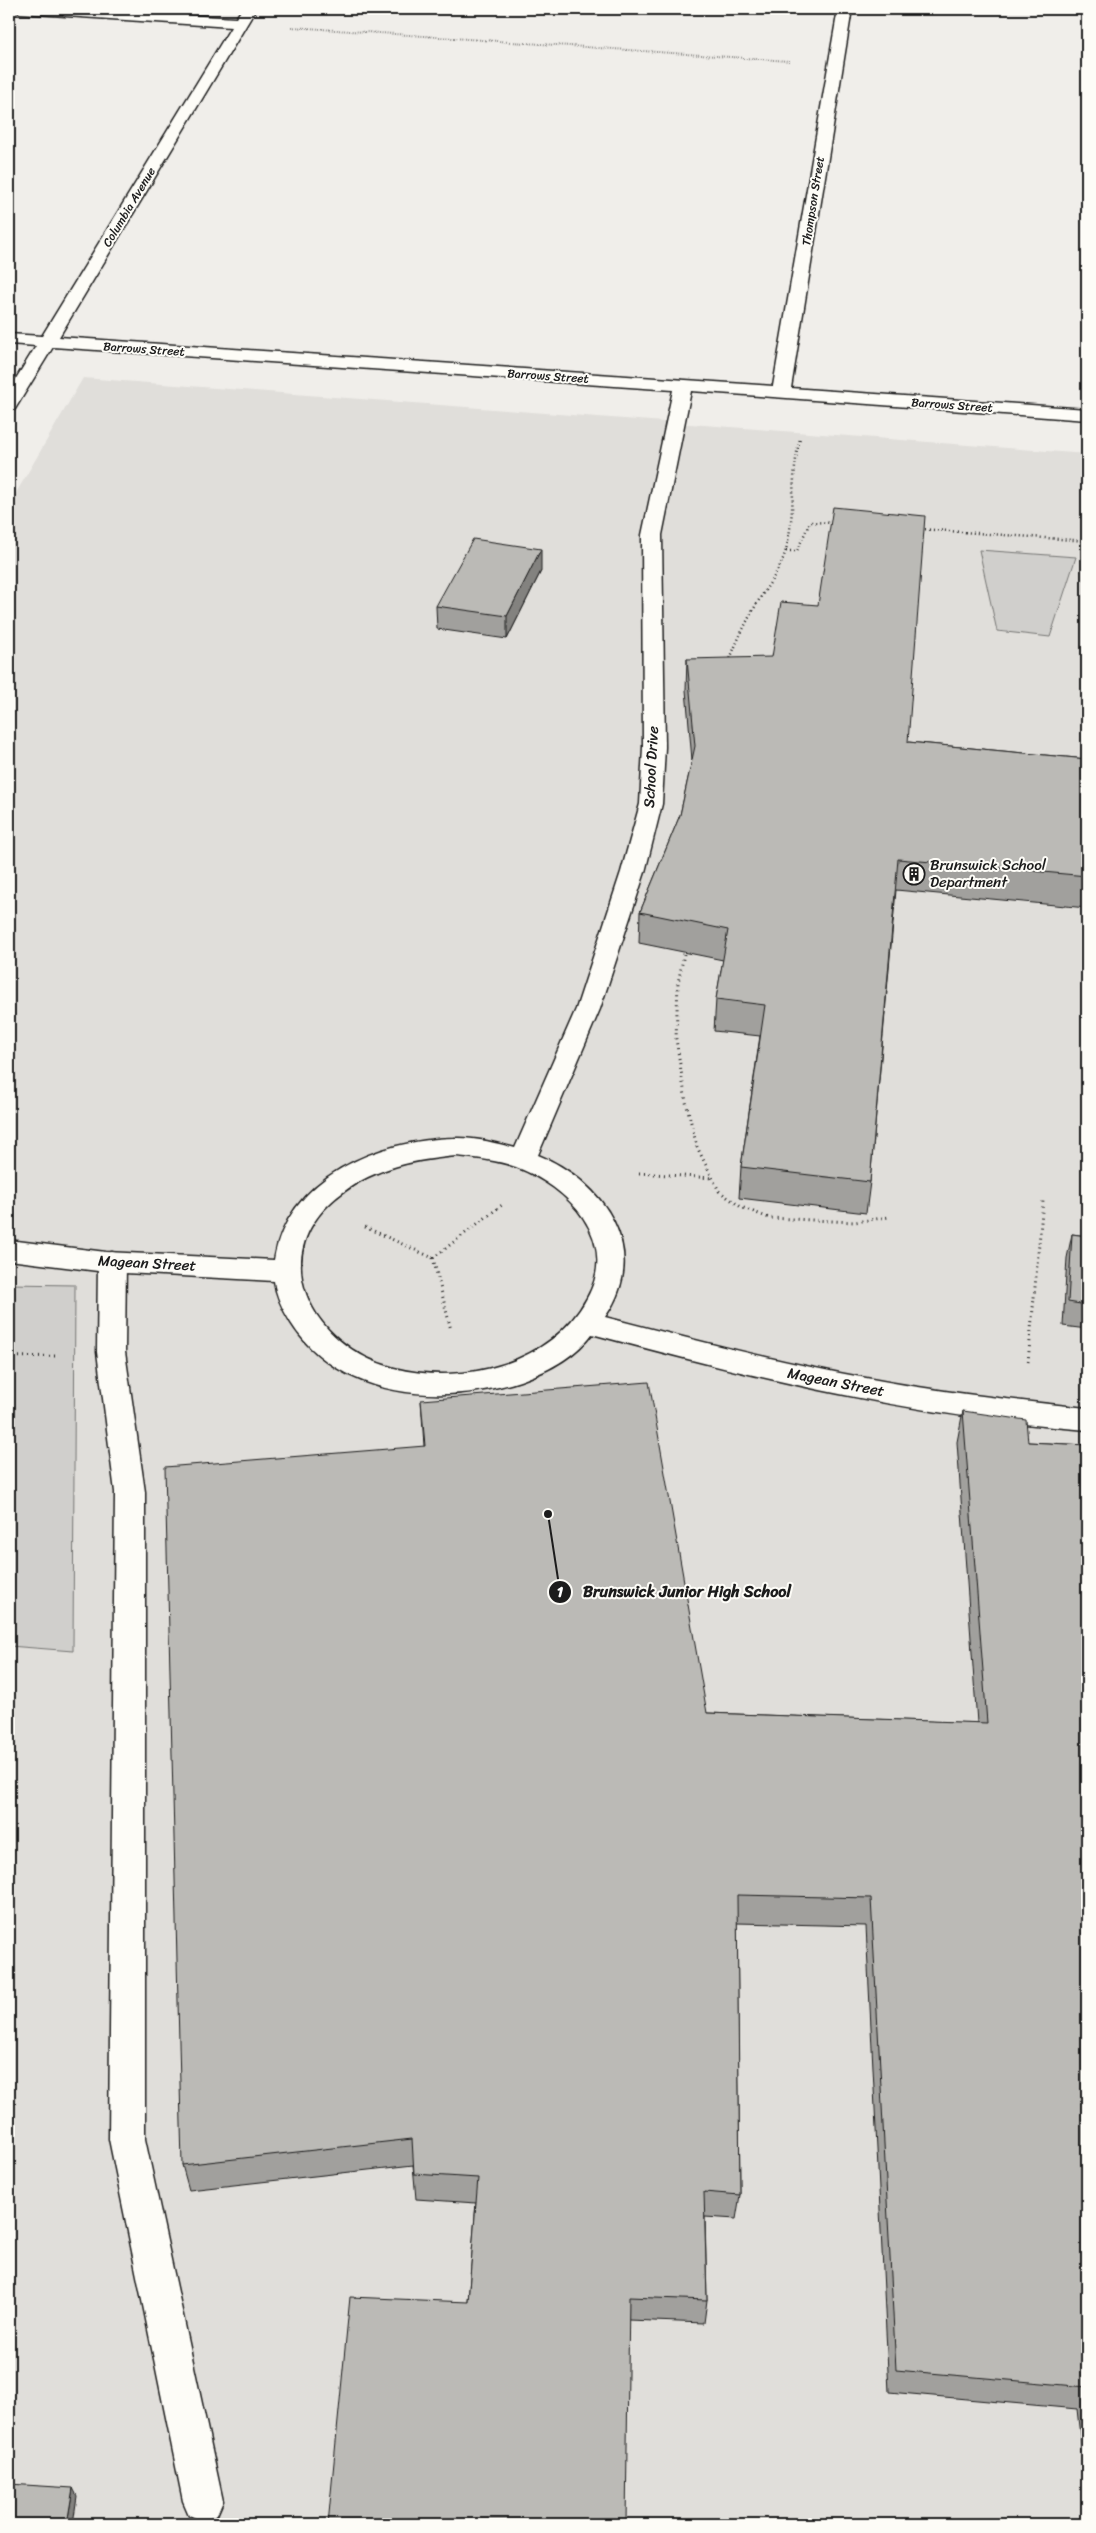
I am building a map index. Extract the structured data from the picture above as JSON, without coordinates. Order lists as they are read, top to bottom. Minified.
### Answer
{"streets":{"street":["Thompson Street","Columbia Avenue","Barrows Street","School Drive","Magean Street"]},"crossings":[["Thompson Street","Barrows Street"],["Columbia Avenue","Barrows Street"],["Barrows Street","School Drive"]],"places":{"building":["Brunswick School Department"],"other":["Brunswick Junior High School"]}}
